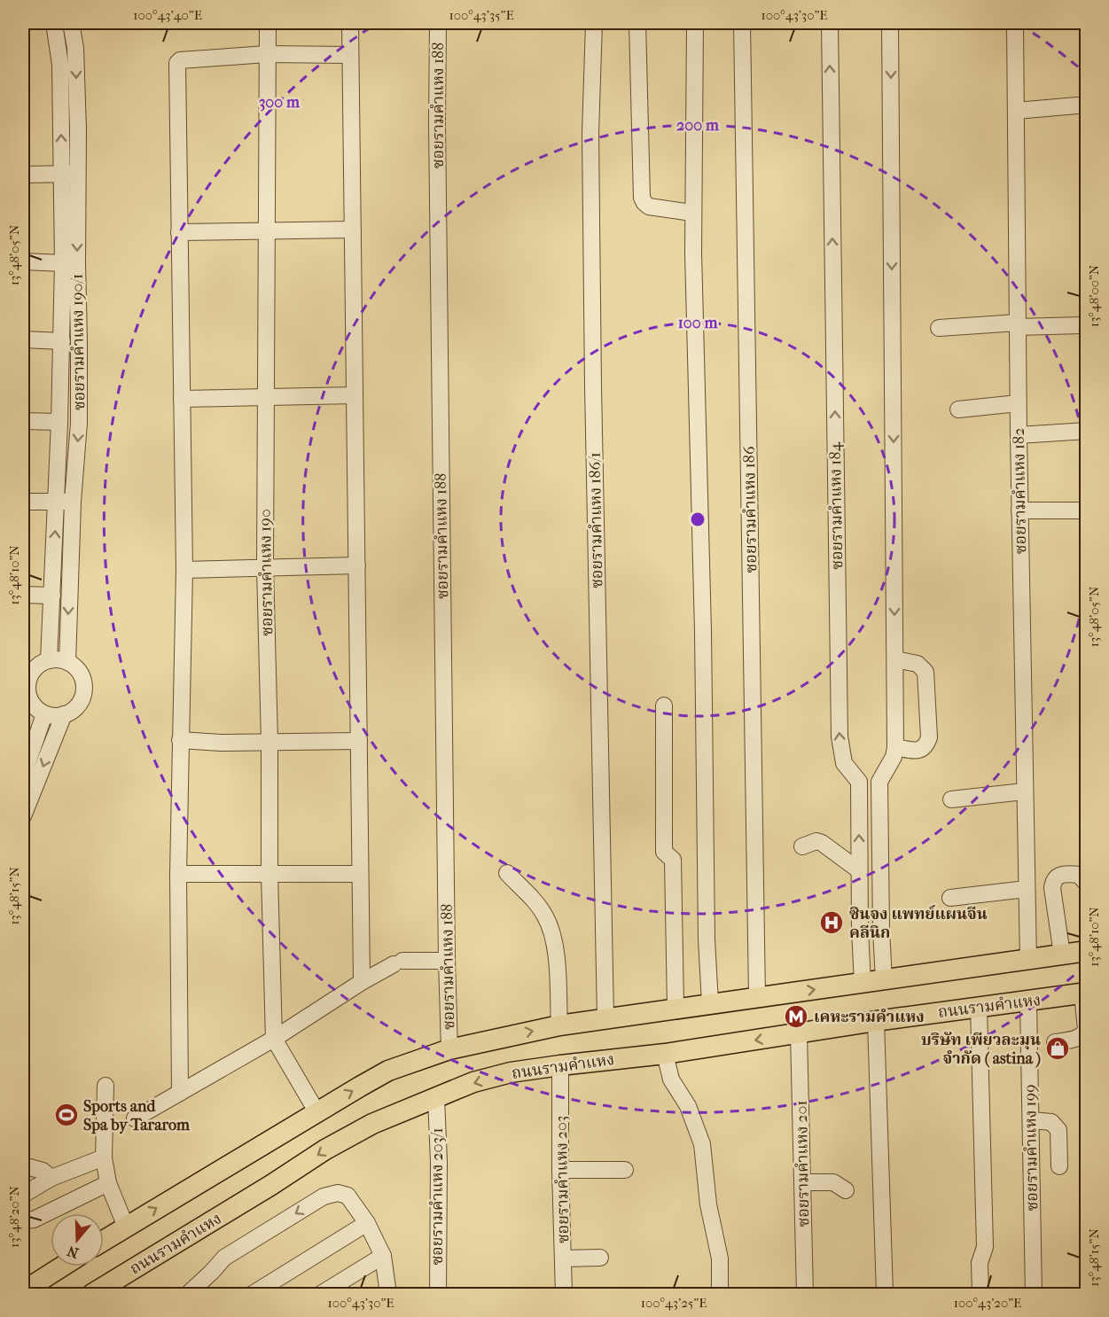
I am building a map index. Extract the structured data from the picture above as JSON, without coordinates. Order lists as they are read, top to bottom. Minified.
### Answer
{"streets":{"main road":["ถนนรามคำแหง"],"street":["ซอยรามคำแหง 188","ซอยรามคำแหง 190/1","ซอยรามคำแหง 182","ซอยรามคำแหง 184","ซอยรามคำแหง 186","ซอยรามคำแหง 186/1","ซอยรามคำแหง 190","ซอยรามคำแหง 199","ซอยรามคำแหง 201","ซอยรามคำแหง 203","ซอยรามคำแหง 203/1"]},"crossings":[["ถนนรามคำแหง","ซอยรามคำแหง 199"],["ถนนรามคำแหง","ซอยรามคำแหง 201"],["ถนนรามคำแหง","ซอยรามคำแหง 203"],["ถนนรามคำแหง","ซอยรามคำแหง 203/1"]],"places":{"hospital":["ซินจง แพทย์แผนจีน คลีนิก"],"metro station":["เคหะรามคำแหง"],"shop":["บริษัท เพียวละมุน จำกัด ( astina )"],"sports":["Sports and Spa by Tararom"]},"north":"bottom","coordinates":["100°43'40\"E","100°43'35\"E","100°43'30\"E","13°48'05\"N","13°48'00\"N","13°48'10\"N","13°48'15\"N","13°48'20\"N","100°43'25\"E","100°43'20\"E"],"rings":["300 m","200 m","100 m"]}
